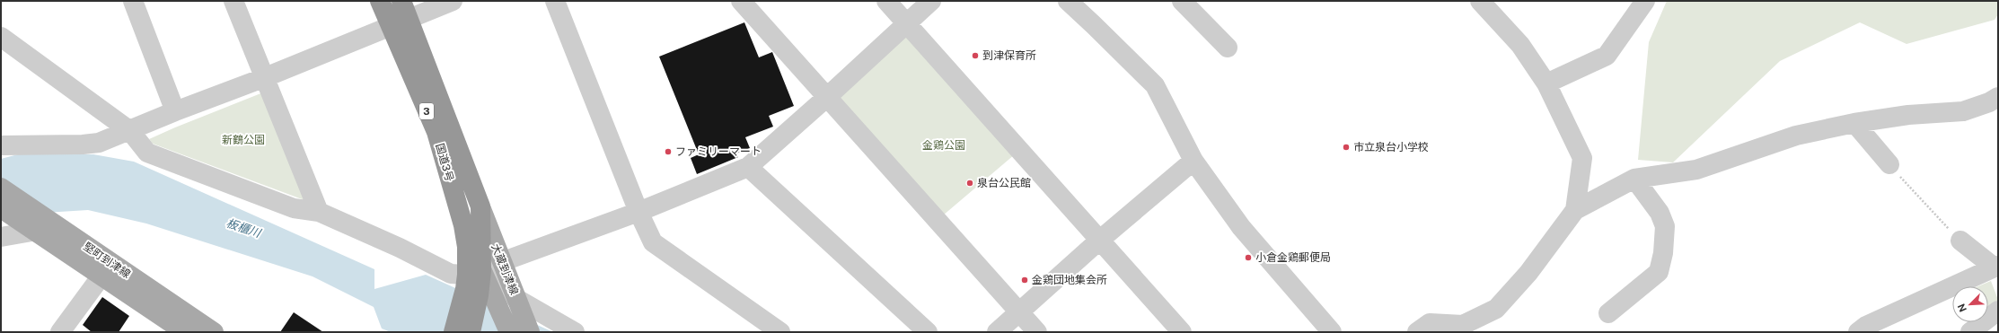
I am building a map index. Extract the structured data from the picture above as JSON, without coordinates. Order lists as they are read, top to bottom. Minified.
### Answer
{"streets":{"highway":["3","国道3号"],"main road":["堅町到津線","大蔵到津線"]},"crossings":[["国道3号","大蔵到津線"]],"water":["板櫃川"],"parks":["新鶴公園","金鶏公園"],"places":["到津保育所","市立泉台小学校","ファミリーマート","泉台公民館","小倉金鶏郵便局","金鶏団地集会所"],"north":"bottom left"}
